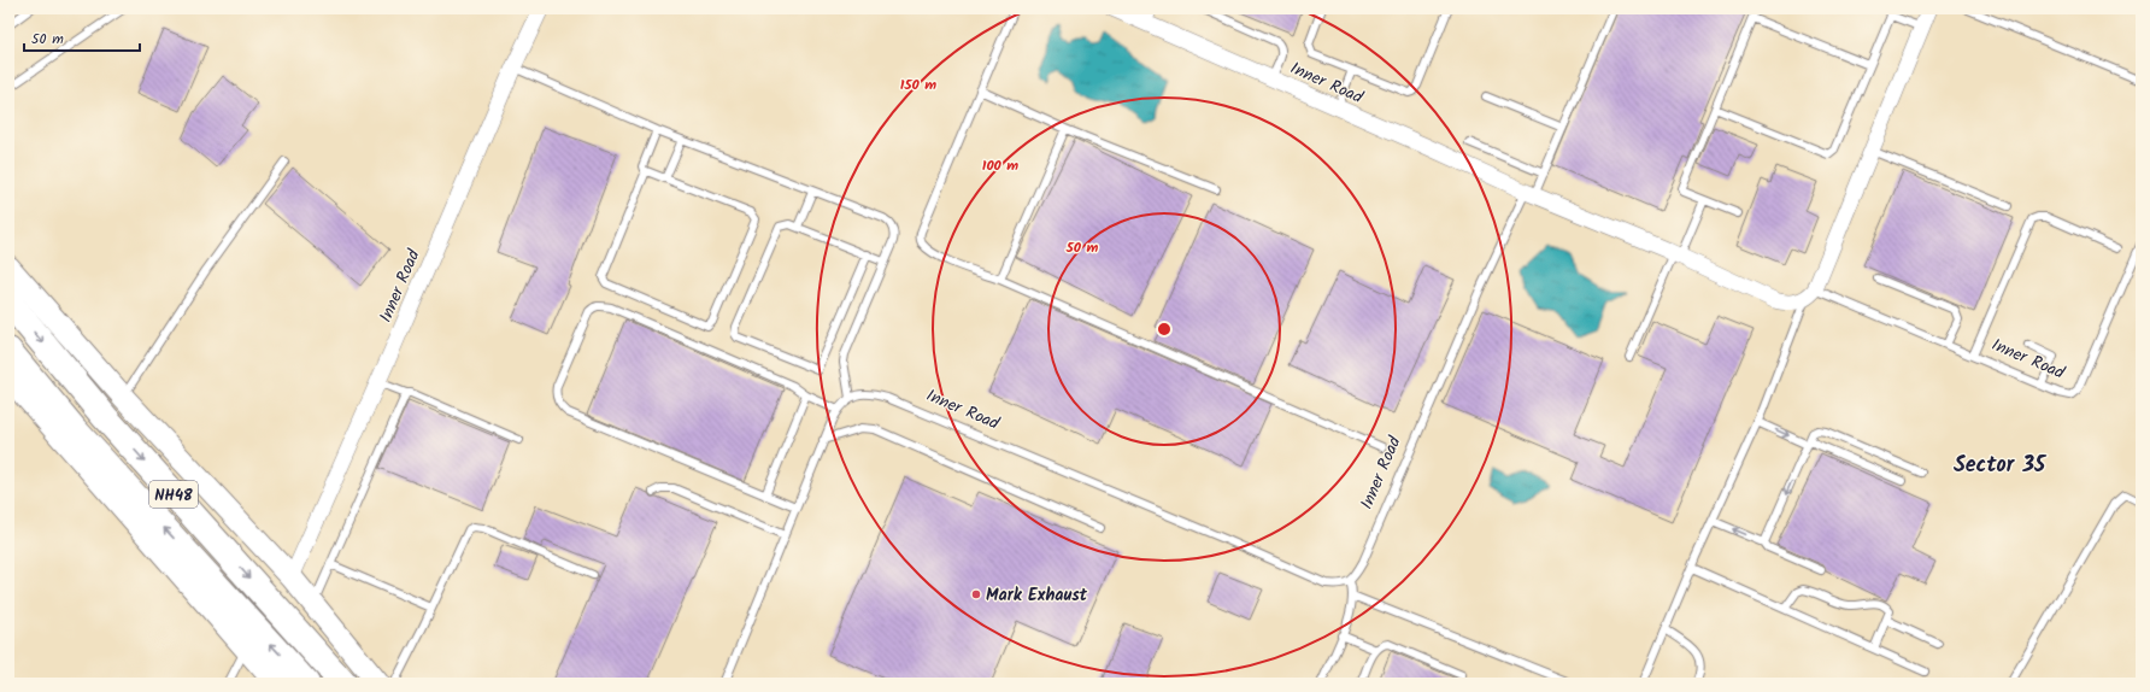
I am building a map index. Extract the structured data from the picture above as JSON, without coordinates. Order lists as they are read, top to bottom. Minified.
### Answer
{"streets":{"highway":["NH48"],"street":["Inner Road"]},"districts":["Sector 35"],"places":["Mark Exhaust"],"scale_bar":"50 m","rings":["150 m","100 m","50 m"]}
